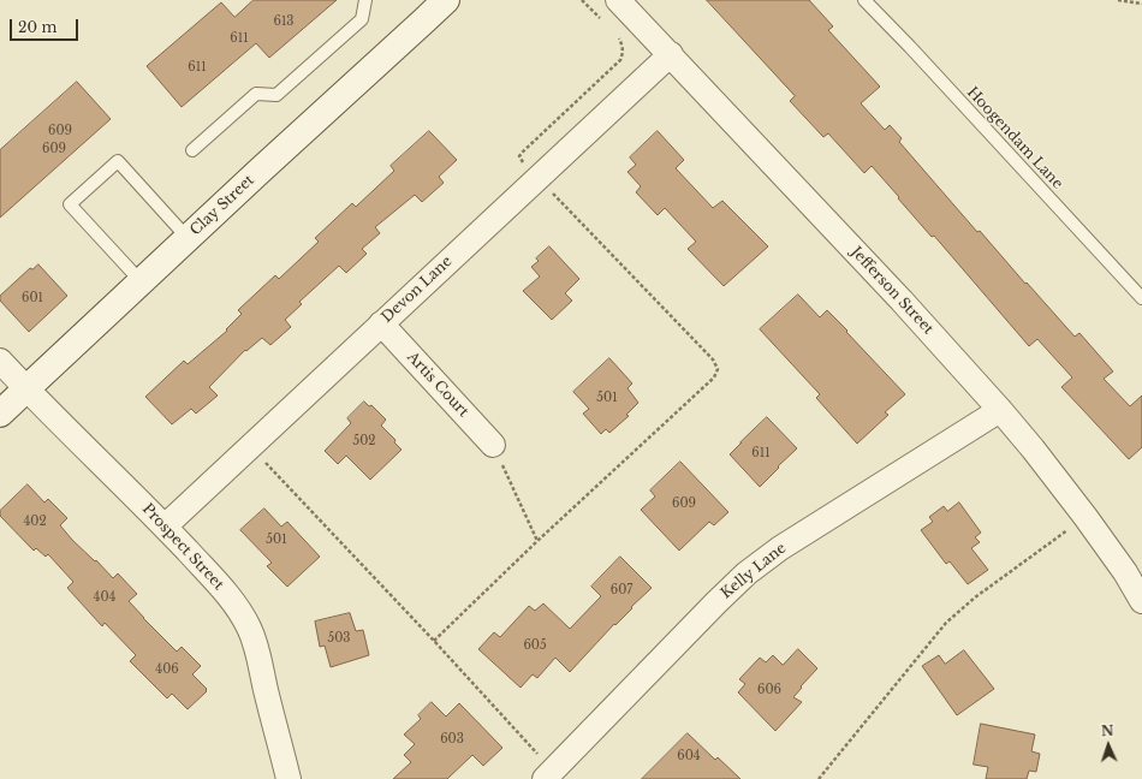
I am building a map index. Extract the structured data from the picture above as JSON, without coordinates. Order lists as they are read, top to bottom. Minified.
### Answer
{"streets":{"street":["Clay Street","Devon Lane","Jefferson Street","Artis Court","Prospect Street","Kelly Lane"],"lane":["Hoogendam Lane"]},"crossings":[["Clay Street","Prospect Street"],["Devon Lane","Jefferson Street"],["Devon Lane","Artis Court"],["Devon Lane","Prospect Street"],["Jefferson Street","Kelly Lane"]],"house_numbers":["613","611","611","609","609","601","501","502","611","609","402","501","607","404","503","605","406","606","603","604"],"scale_bar":"20 m","north":"top"}
